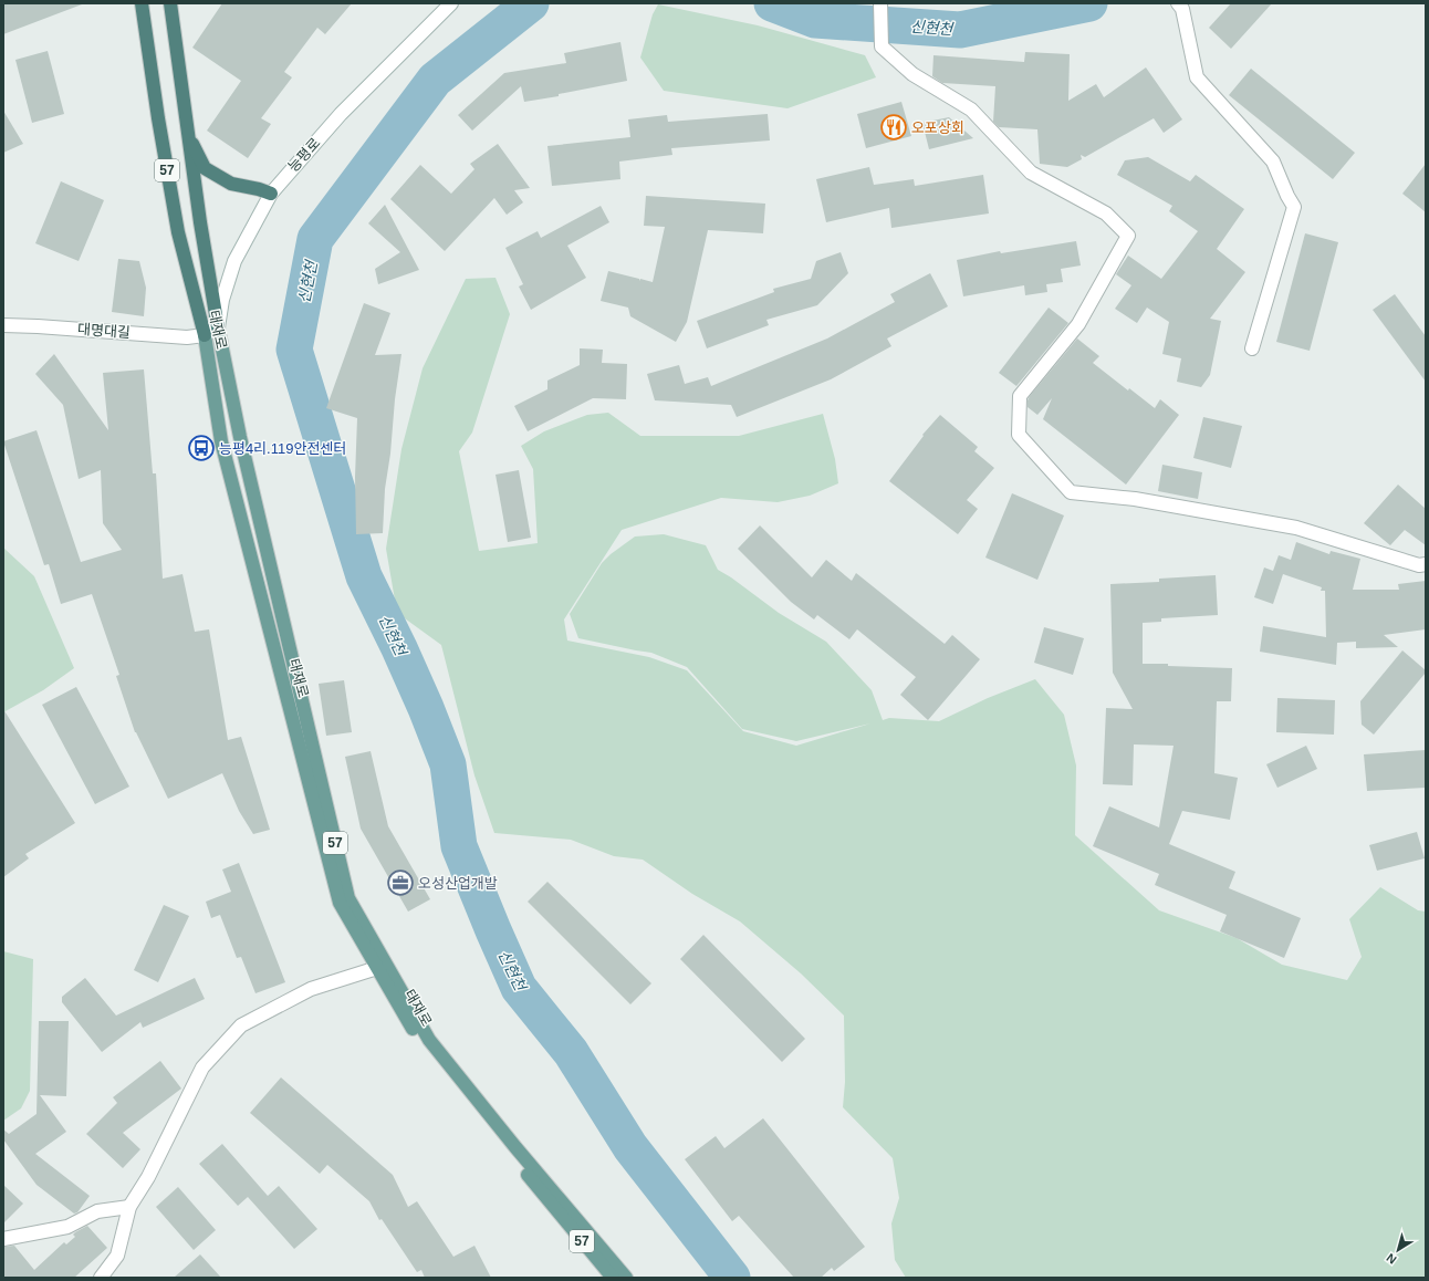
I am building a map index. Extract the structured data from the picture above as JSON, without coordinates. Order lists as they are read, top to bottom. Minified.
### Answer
{"streets":{"highway":["57","태재로"],"street":["능평로","대명대길"]},"crossings":[["능평로","태재로"],["태재로","대명대길"]],"water":["신현천"],"places":{"restaurant":["오포상회"],"bus stop":["능평4리.119안전센터"],"office":["오성산업개발"]},"north":"bottom left"}
